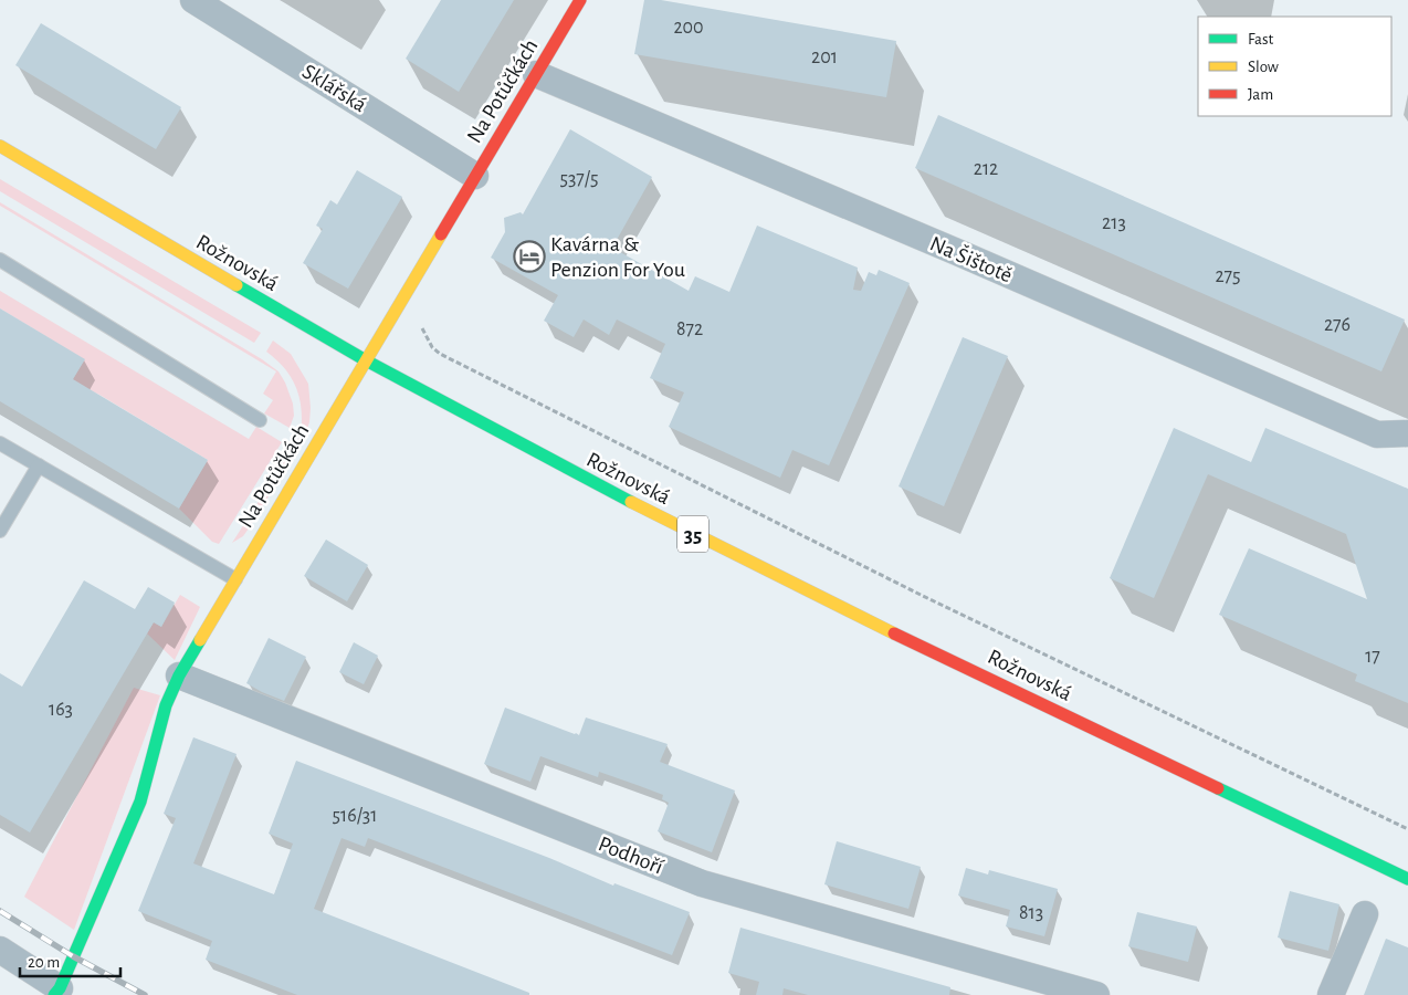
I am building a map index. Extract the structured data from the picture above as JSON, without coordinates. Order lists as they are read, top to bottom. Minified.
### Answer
{"streets":{"main road":["Na Potůčkách","Rožnovská","35"],"street":["Sklářská","Na Šištotě","Podhoří"]},"crossings":[["Sklářská","Na Potůčkách"],["Na Potůčkách","Na Šištotě"],["Na Potůčkách","Rožnovská"],["Na Potůčkách","Podhoří"]],"places":{"hotel":["Kavárna & Penzion For You"]},"house_numbers":["200","201","212","537/5","213","275","276","872","17","163","516/31","813"],"legend":["Fast","Slow","Jam"],"scale_bar":"20 m"}
